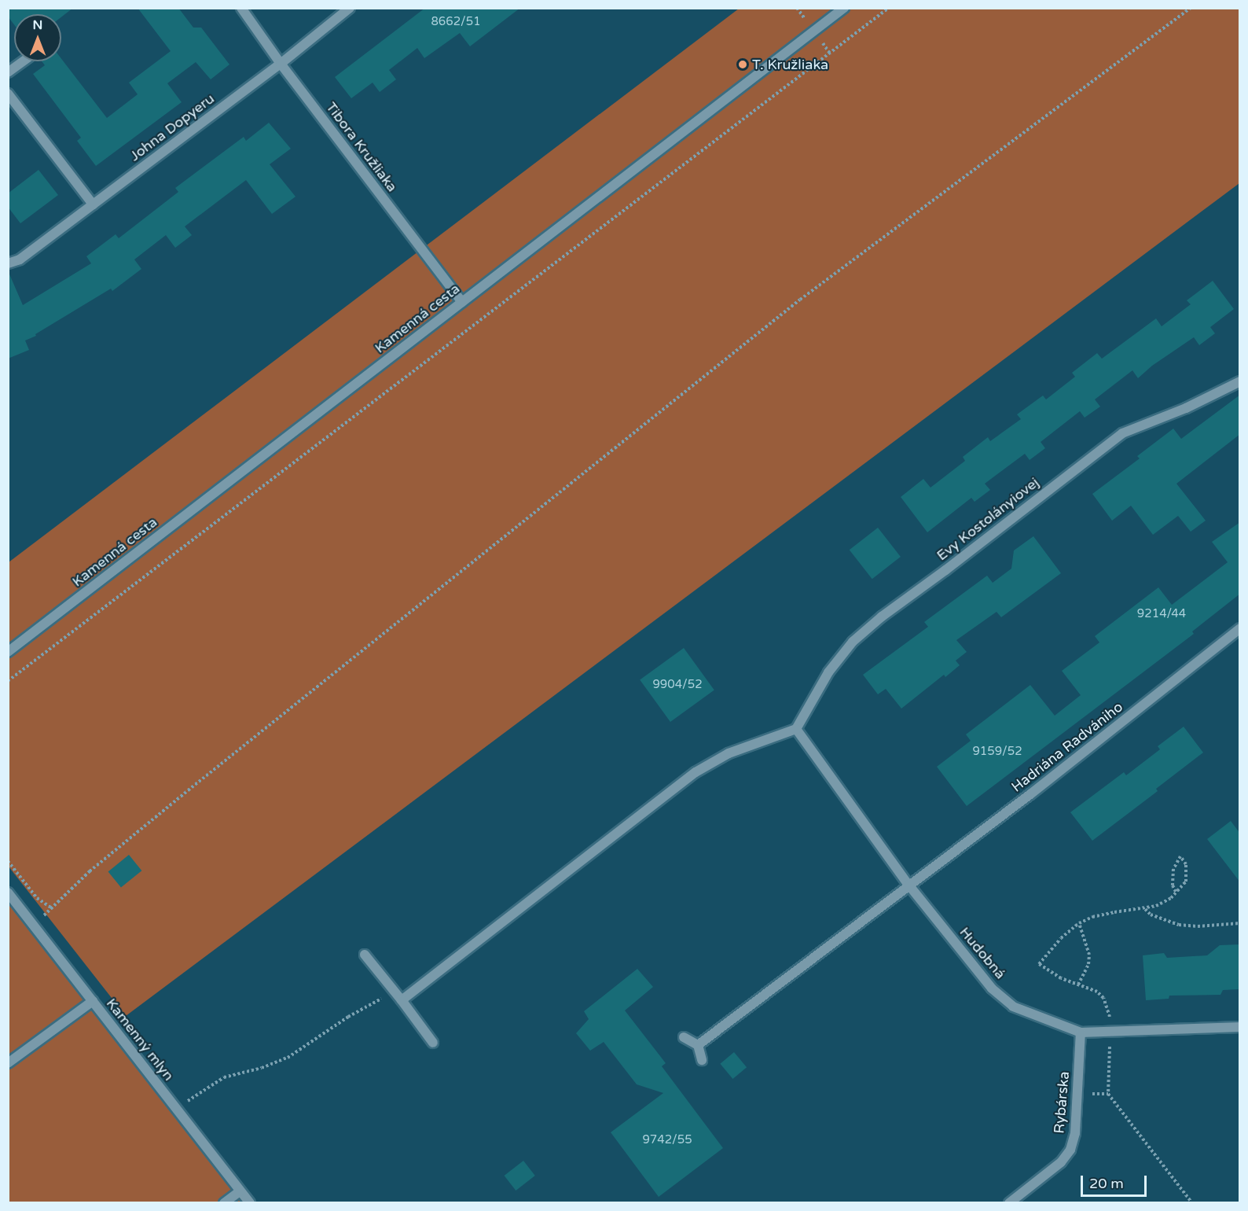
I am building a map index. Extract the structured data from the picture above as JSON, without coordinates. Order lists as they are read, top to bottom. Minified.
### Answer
{"streets":{"street":["Johna Dopyeru","Tibora Kružliaka","Kamenná cesta","Evy Kostolányiovej","Hadriána Radvániho","Hudobná","Kamenný mlyn","Rybárska"]},"crossings":[["Johna Dopyeru","Tibora Kružliaka"],["Tibora Kružliaka","Kamenná cesta"],["Evy Kostolányiovej","Hudobná"],["Hadriána Radvániho","Hudobná"],["Hudobná","Rybárska"]],"places":["T. Kružliaka"],"house_numbers":["8662/51","9214/44","9904/52","9159/52","9742/55"],"scale_bar":"20 m","north":"top"}
